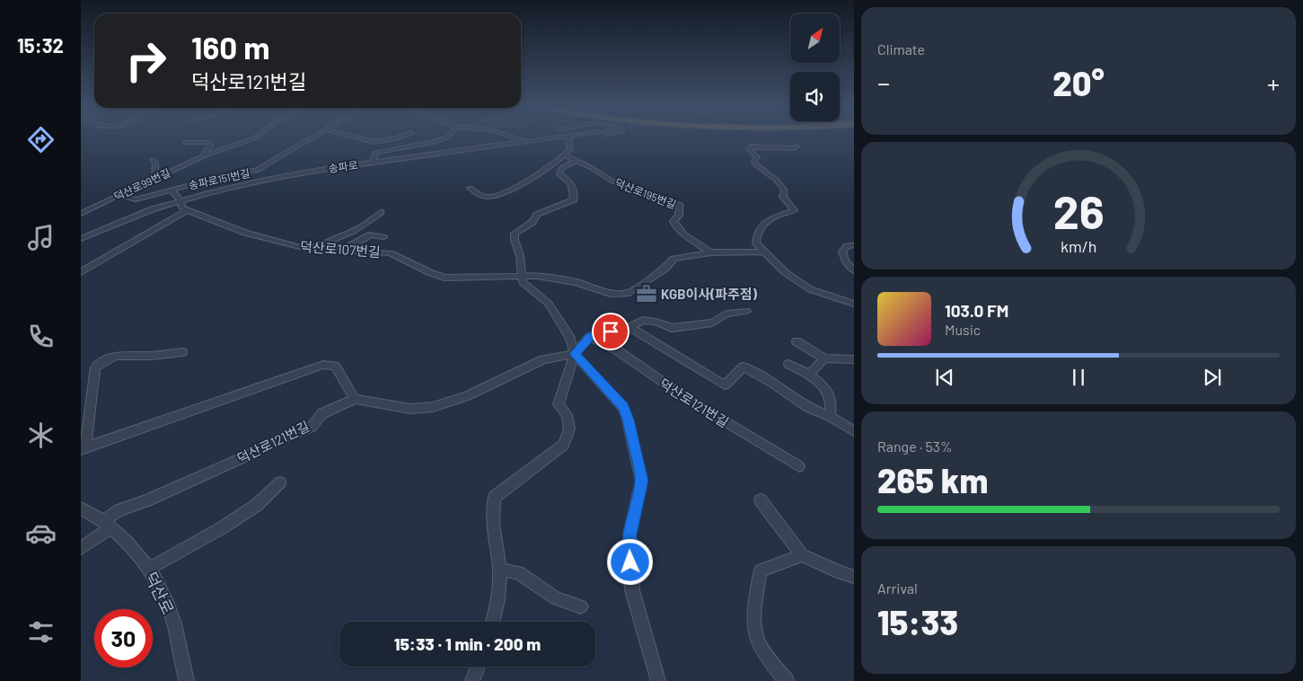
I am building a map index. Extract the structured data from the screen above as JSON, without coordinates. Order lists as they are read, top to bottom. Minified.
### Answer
{"streets":{"street":["송파로","송파로151번길","덕산로99번길","덕산로195번길","덕산로107번길","덕산로121번길","덕산로"]},"crossings":[["송파로","송파로151번길"],["덕산로195번길","덕산로107번길"],["덕산로121번길","덕산로"]],"places":{"office":["KGB이사(파주점)"]},"north":"top right","page":{"tabs":"15:32","tile":["Climate",["Range · 53%","265 km"],["Arrival","15:33"]],"turn":["160 m","덕산로121번길"],"heat":["−","20°","+"],"song":["103.0 FM","Music"],"limit":"30","trip":"15:33 · 1 min · 200 m","gauge":["26","km/h"]}}
